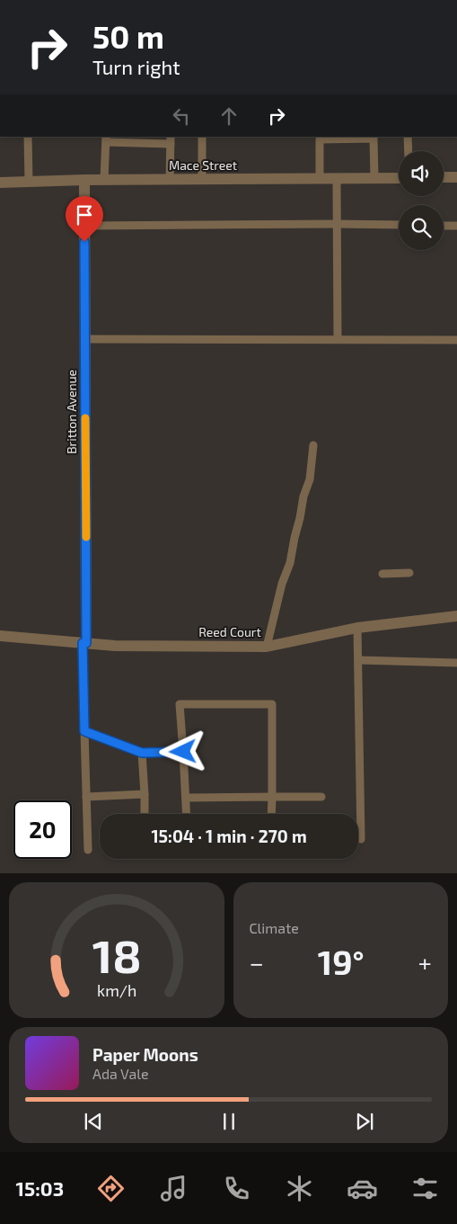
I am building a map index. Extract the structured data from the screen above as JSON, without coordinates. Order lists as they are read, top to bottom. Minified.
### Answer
{"streets":{"street":["Mace Street","Britton Avenue","Reed Court"]},"crossings":[["Mace Street","Britton Avenue"],["Britton Avenue","Reed Court"]],"page":{"turn":["50 m","Turn right"],"limit":"20","trip":"15:04 · 1 min · 270 m","tile":"Climate","heat":["−","19°","+"],"song":["Paper Moons","Ada Vale"],"tabs":"15:03","gauge":["18","km/h"]}}
